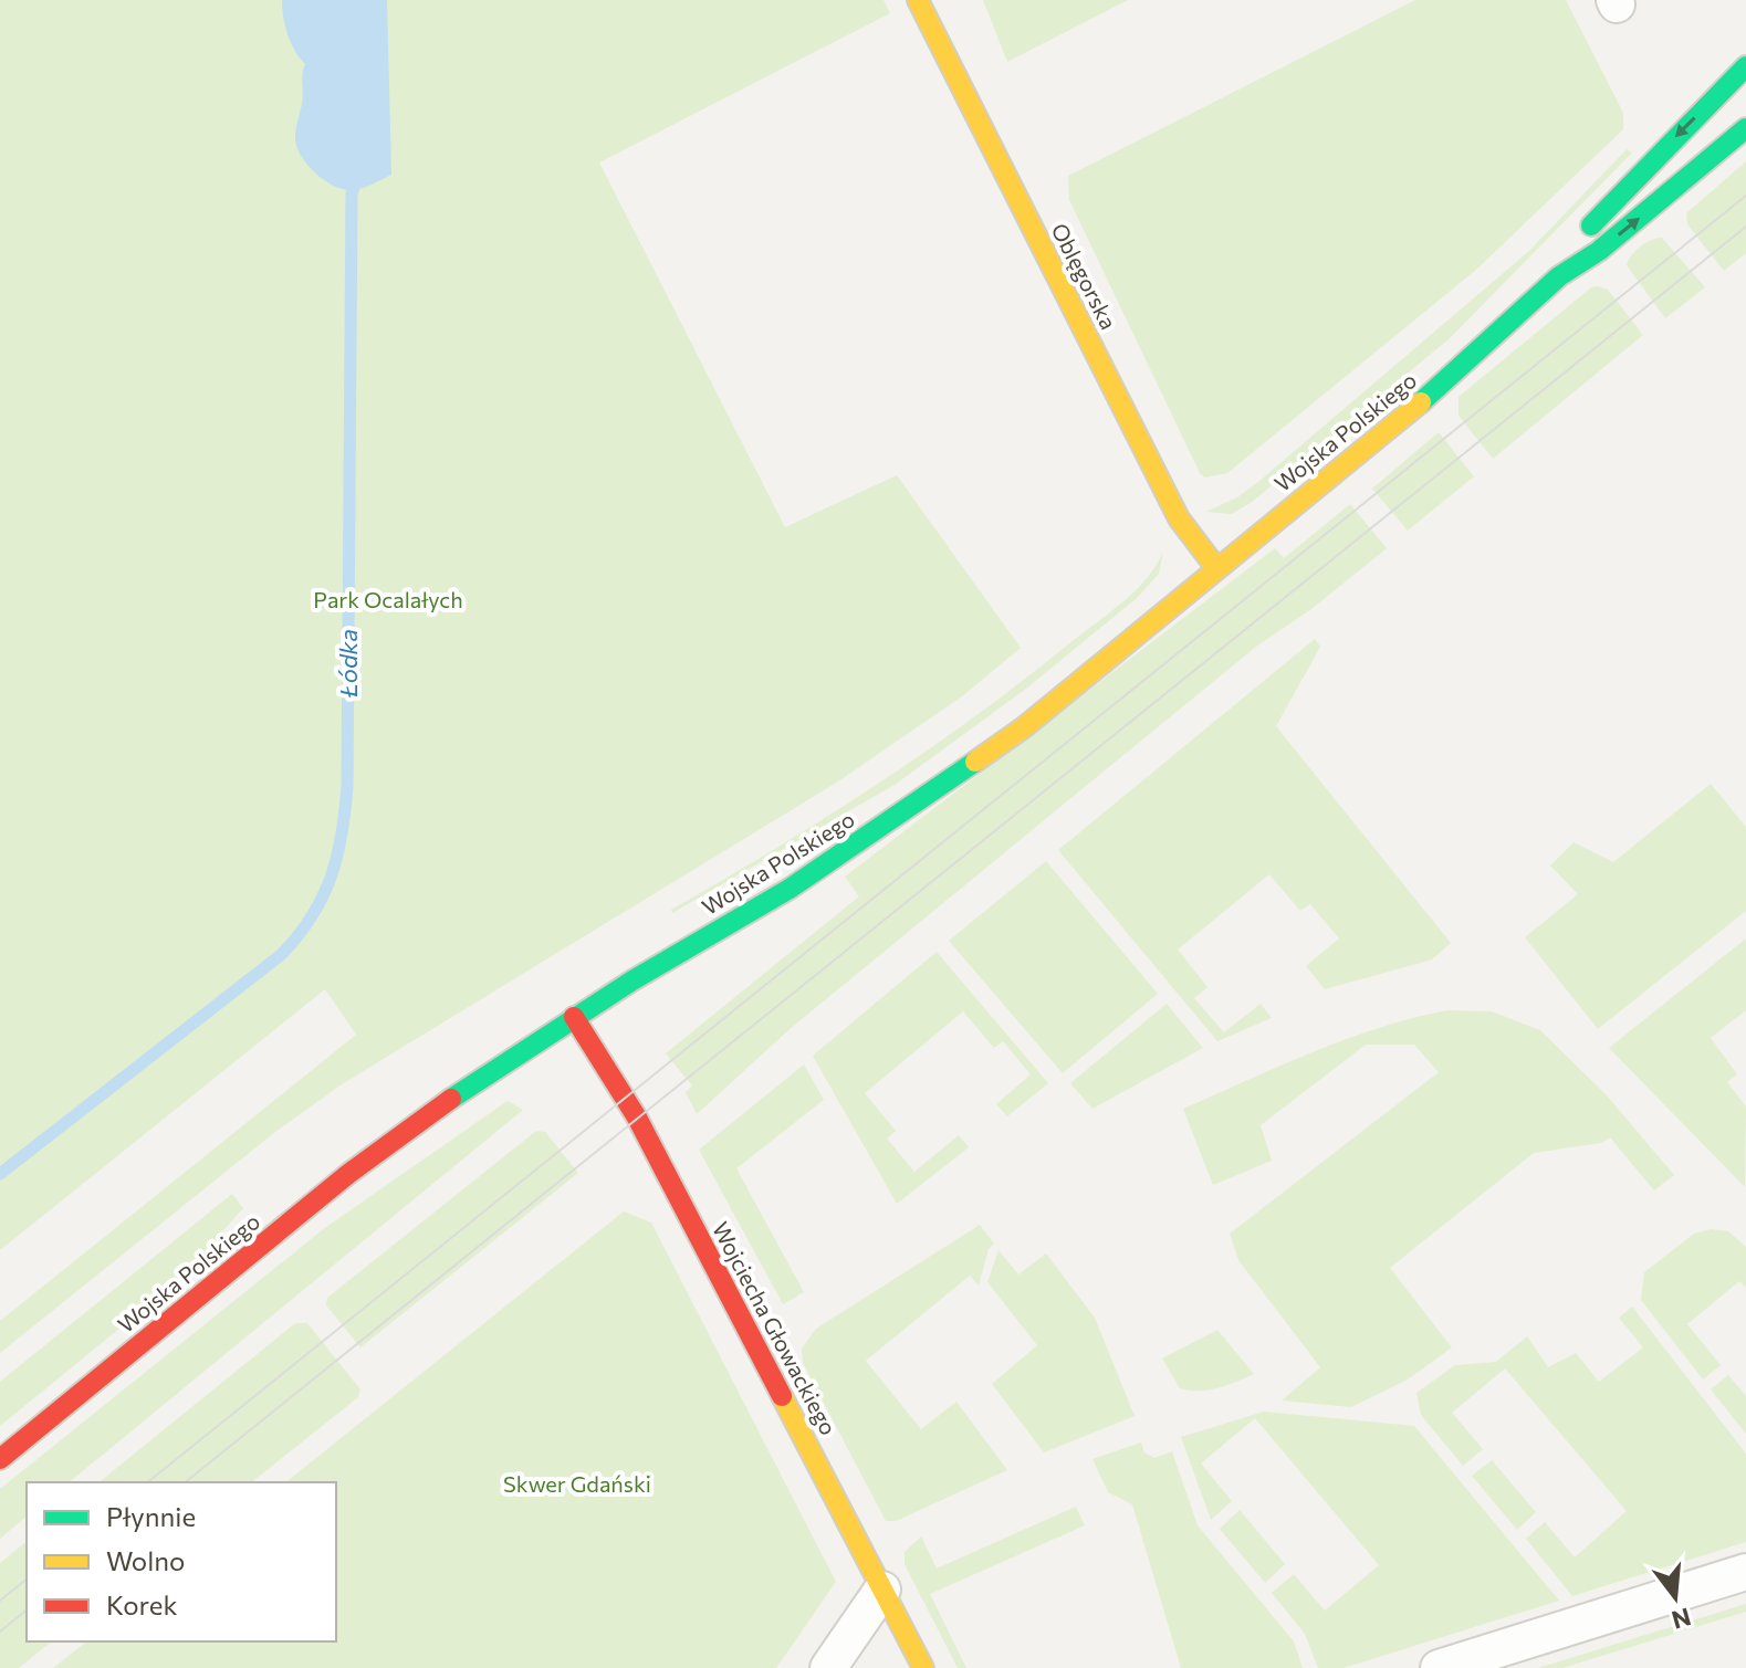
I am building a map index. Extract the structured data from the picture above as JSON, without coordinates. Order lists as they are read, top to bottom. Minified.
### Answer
{"streets":{"main road":["Oblęgorska","Wojska Polskiego","Wojciecha Głowackiego"]},"crossings":[["Oblęgorska","Wojska Polskiego"],["Wojska Polskiego","Wojciecha Głowackiego"]],"water":["Łódka"],"parks":["Park Ocalałych","Skwer Gdański"],"legend":["Płynnie","Wolno","Korek"],"north":"bottom"}
